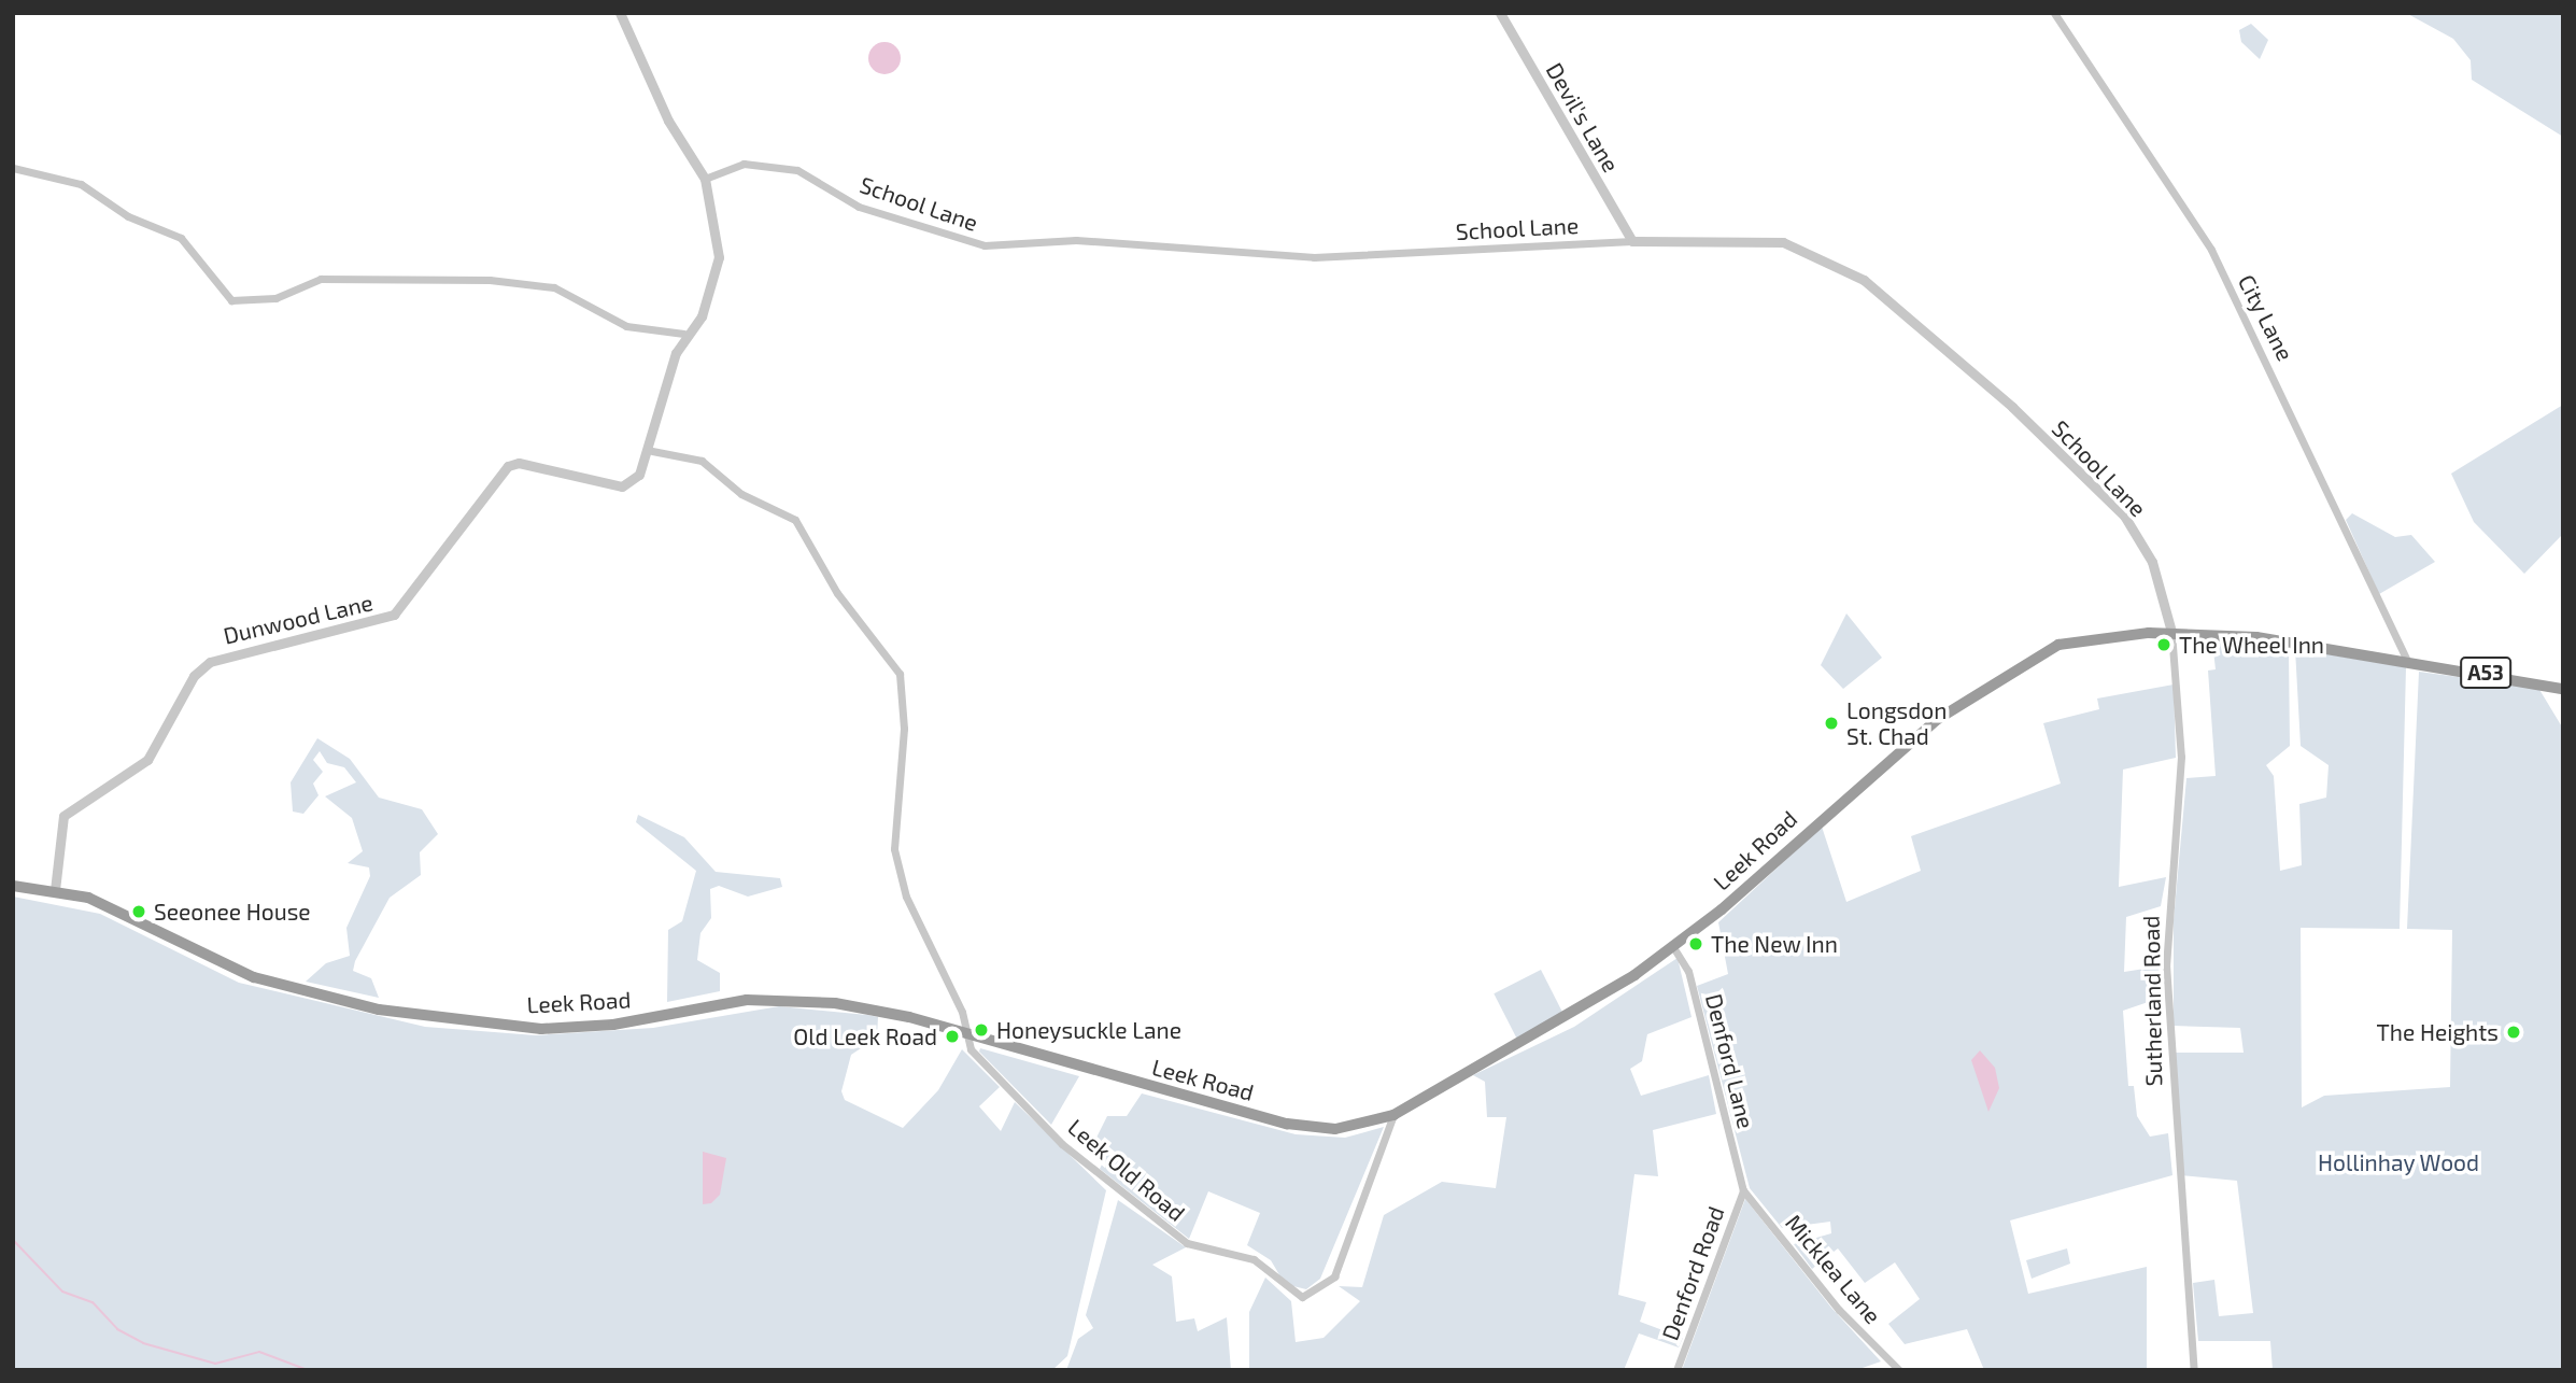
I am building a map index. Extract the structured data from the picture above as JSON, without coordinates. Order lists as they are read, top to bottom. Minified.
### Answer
{"streets":{"highway":["A53","Leek Road"],"street":["Devil's Lane","School Lane","City Lane","Dunwood Lane","Sutherland Road","Denford Lane","Leek Old Road","Micklea Lane","Denford Road"]},"crossings":[["Devil's Lane","School Lane"],["School Lane","Dunwood Lane"],["School Lane","A53"],["School Lane","Leek Road"],["School Lane","Sutherland Road"],["City Lane","A53"],["Dunwood Lane","Leek Road"],["A53","Leek Road"],["A53","Sutherland Road"],["Leek Road","Sutherland Road"],["Leek Road","Denford Lane"],["Leek Road","Leek Old Road"],["Denford Lane","Micklea Lane"],["Denford Lane","Denford Road"],["Micklea Lane","Denford Road"]],"parks":["Hollinhay Wood"],"places":["The Wheel Inn","Longsdon St. Chad","Seeonee House","The New Inn","Honeysuckle Lane","The Heights","Old Leek Road"]}
